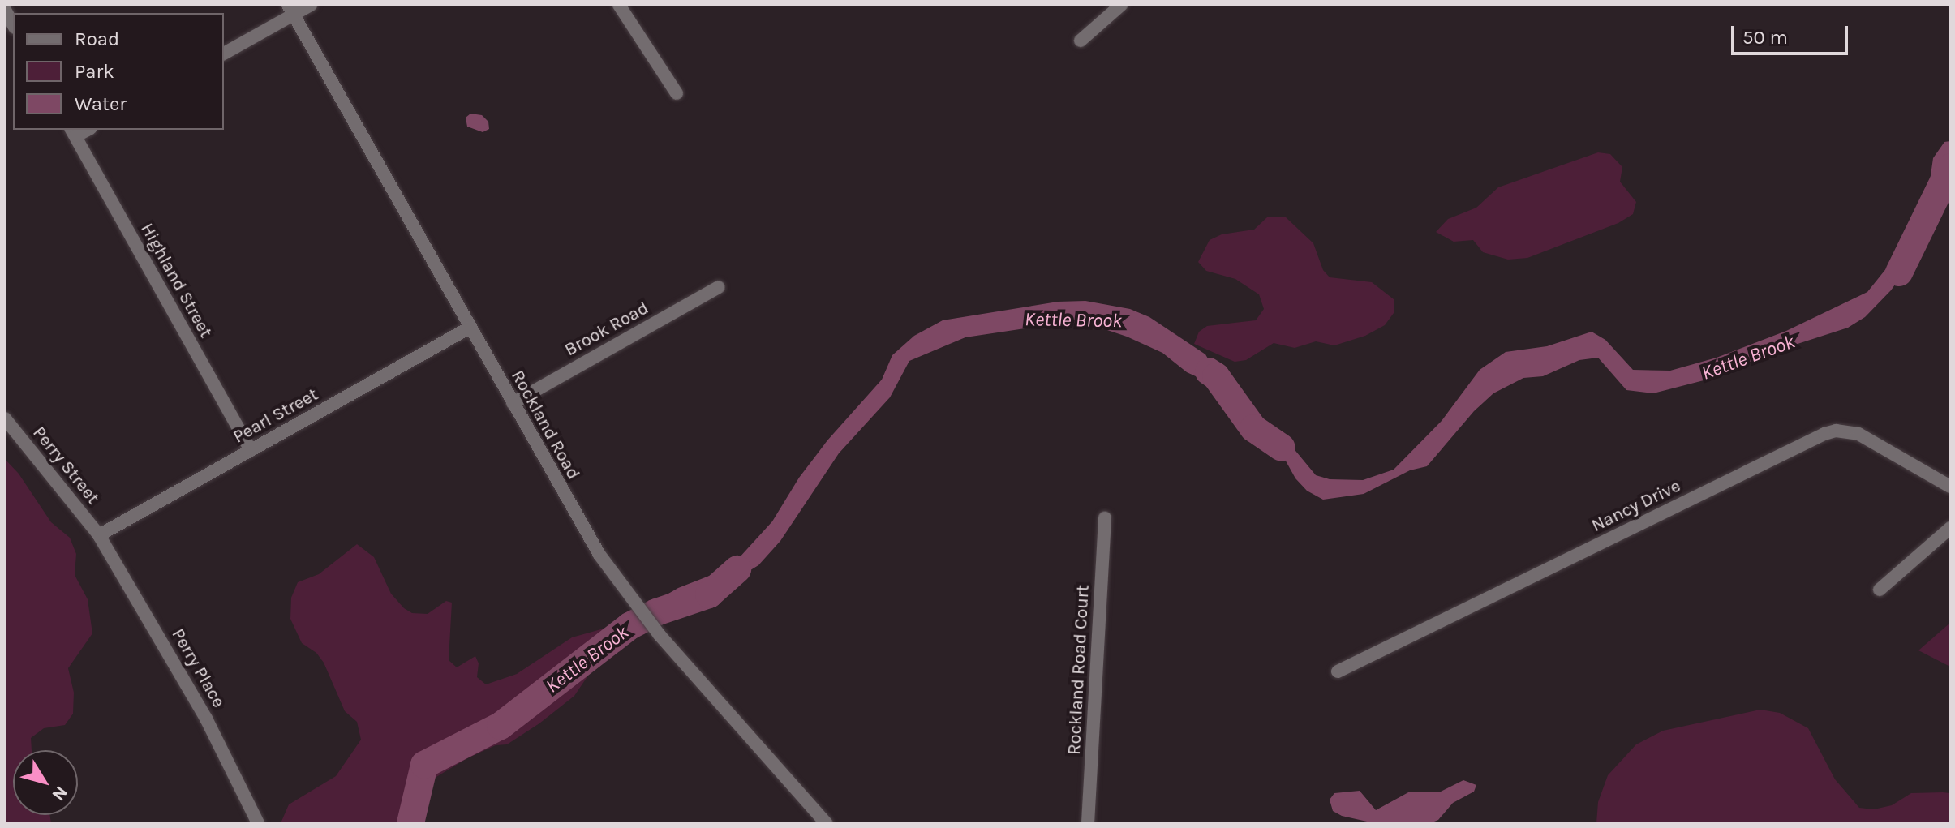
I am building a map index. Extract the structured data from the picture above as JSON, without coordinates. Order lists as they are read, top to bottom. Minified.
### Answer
{"streets":{"street":["Highland Street","Brook Road","Pearl Street","Rockland Road","Perry Street","Nancy Drive","Perry Place","Rockland Road Court"]},"crossings":[["Highland Street","Pearl Street"],["Brook Road","Rockland Road"],["Pearl Street","Rockland Road"],["Pearl Street","Perry Street"],["Pearl Street","Perry Place"],["Perry Street","Perry Place"]],"water":["Kettle Brook"],"legend":["Road","Park","Water"],"scale_bar":"50 m","north":"bottom right"}
